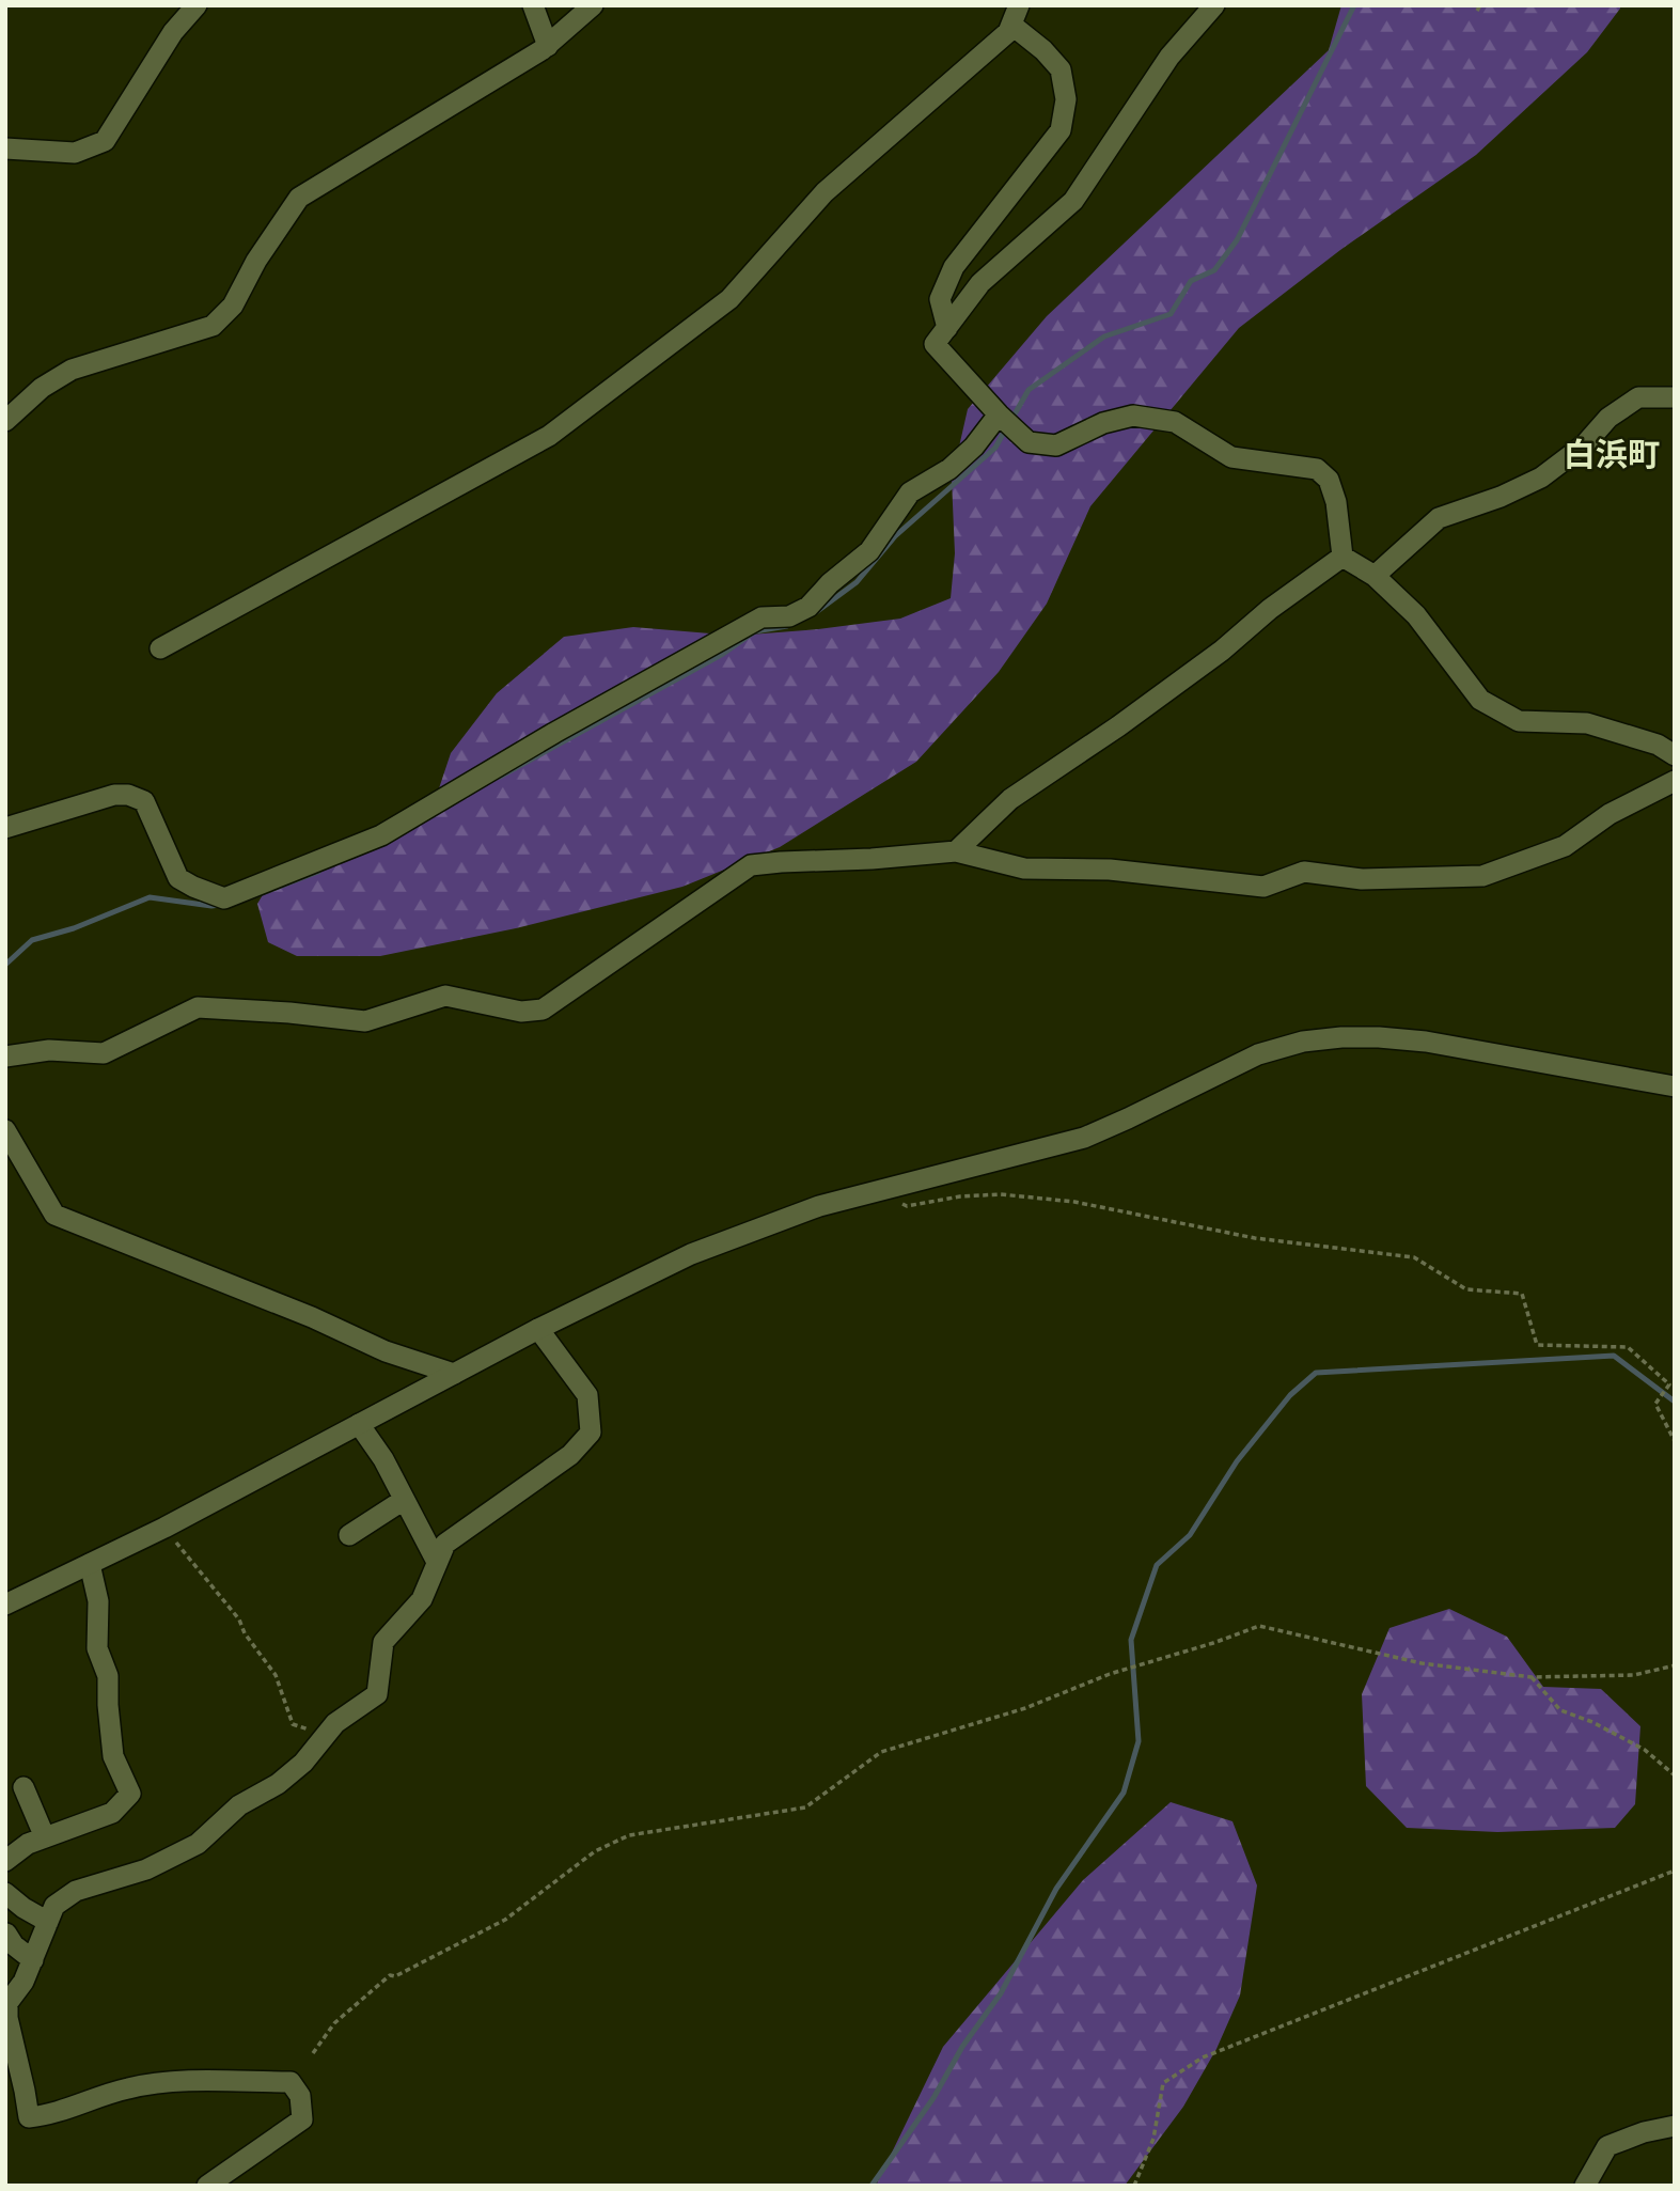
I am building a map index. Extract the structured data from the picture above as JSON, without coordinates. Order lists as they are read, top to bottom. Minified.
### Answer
{"districts":["白浜町"]}
